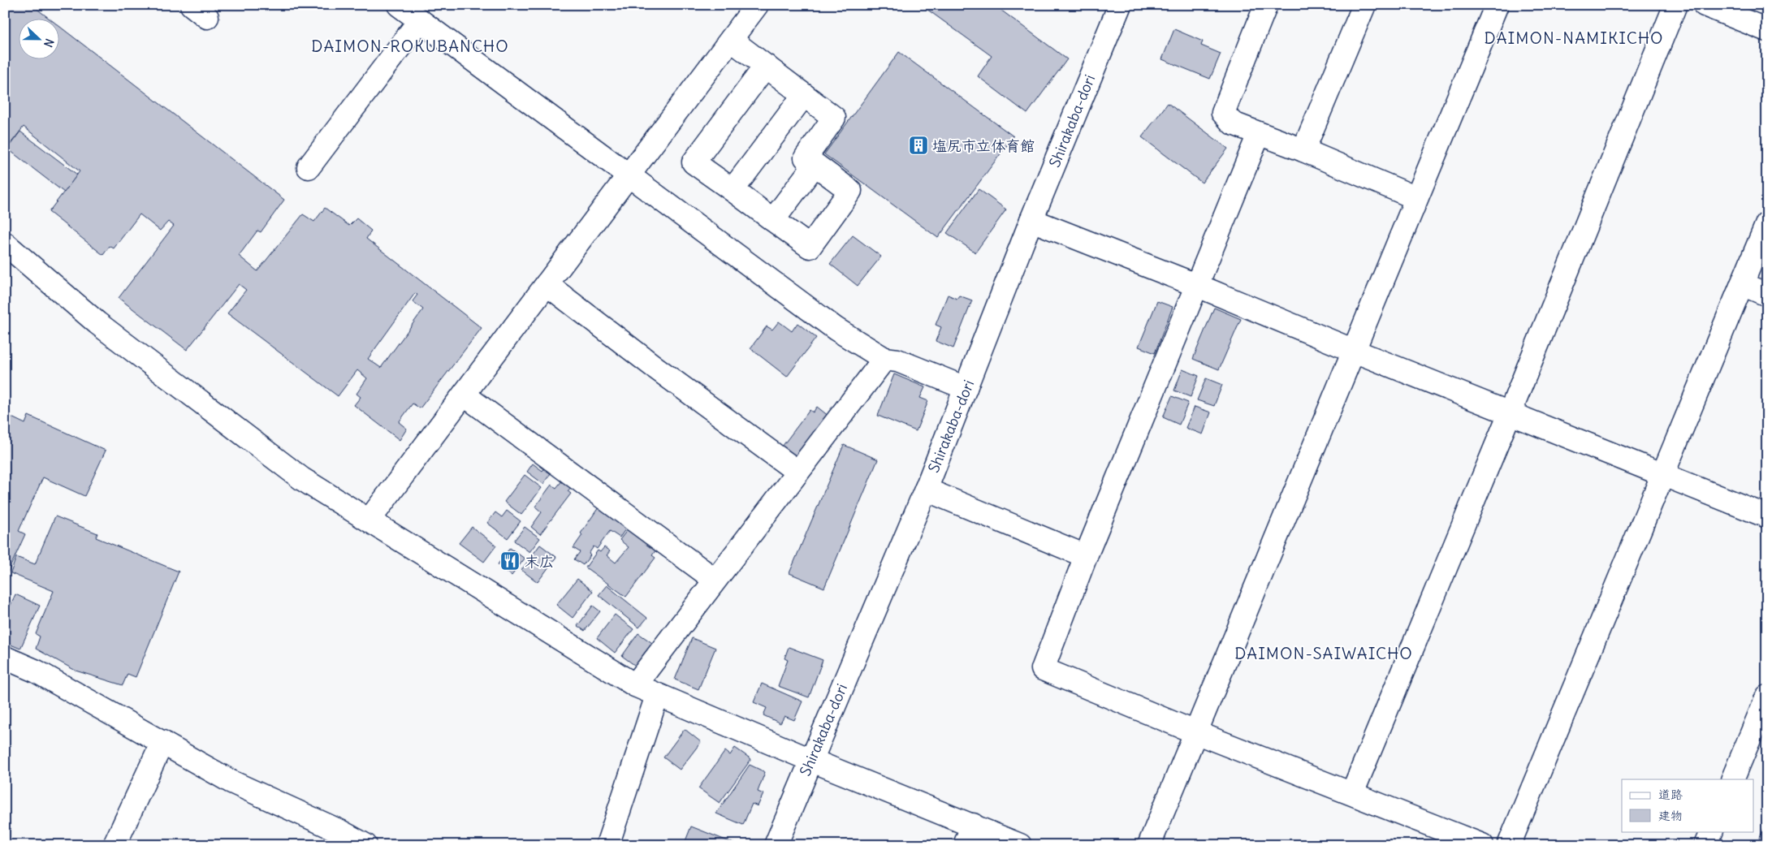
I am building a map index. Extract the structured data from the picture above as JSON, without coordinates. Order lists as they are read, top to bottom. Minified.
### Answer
{"streets":{"main road":["Shirakaba-dori"]},"districts":["DAIMON-NAMIKICHO","DAIMON-ROKUBANCHO","DAIMON-SAIWAICHO"],"places":{"building":["塩尻市立体育館"],"restaurant":["末広"]},"legend":["道路","建物"],"north":"right"}
